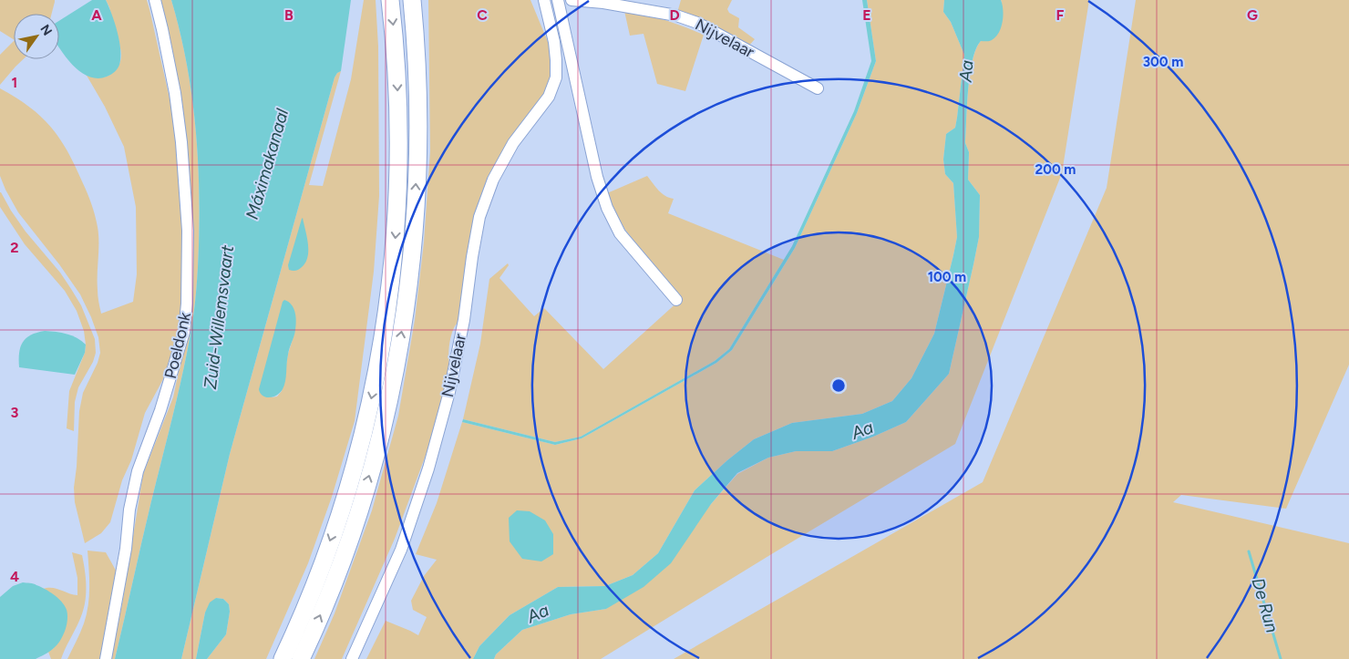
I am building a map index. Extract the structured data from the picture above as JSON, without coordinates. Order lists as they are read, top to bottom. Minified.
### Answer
{"streets":{"street":["Nijvelaar","Poeldonk"]},"water":["Aa","Máximakanaal","Zuid-Willemsvaart","De Run"],"north":"top right","grid":{"columns":["A","B","C","D","E","F","G"],"rows":["1","2","3","4"]},"rings":["300 m","200 m","100 m"]}
